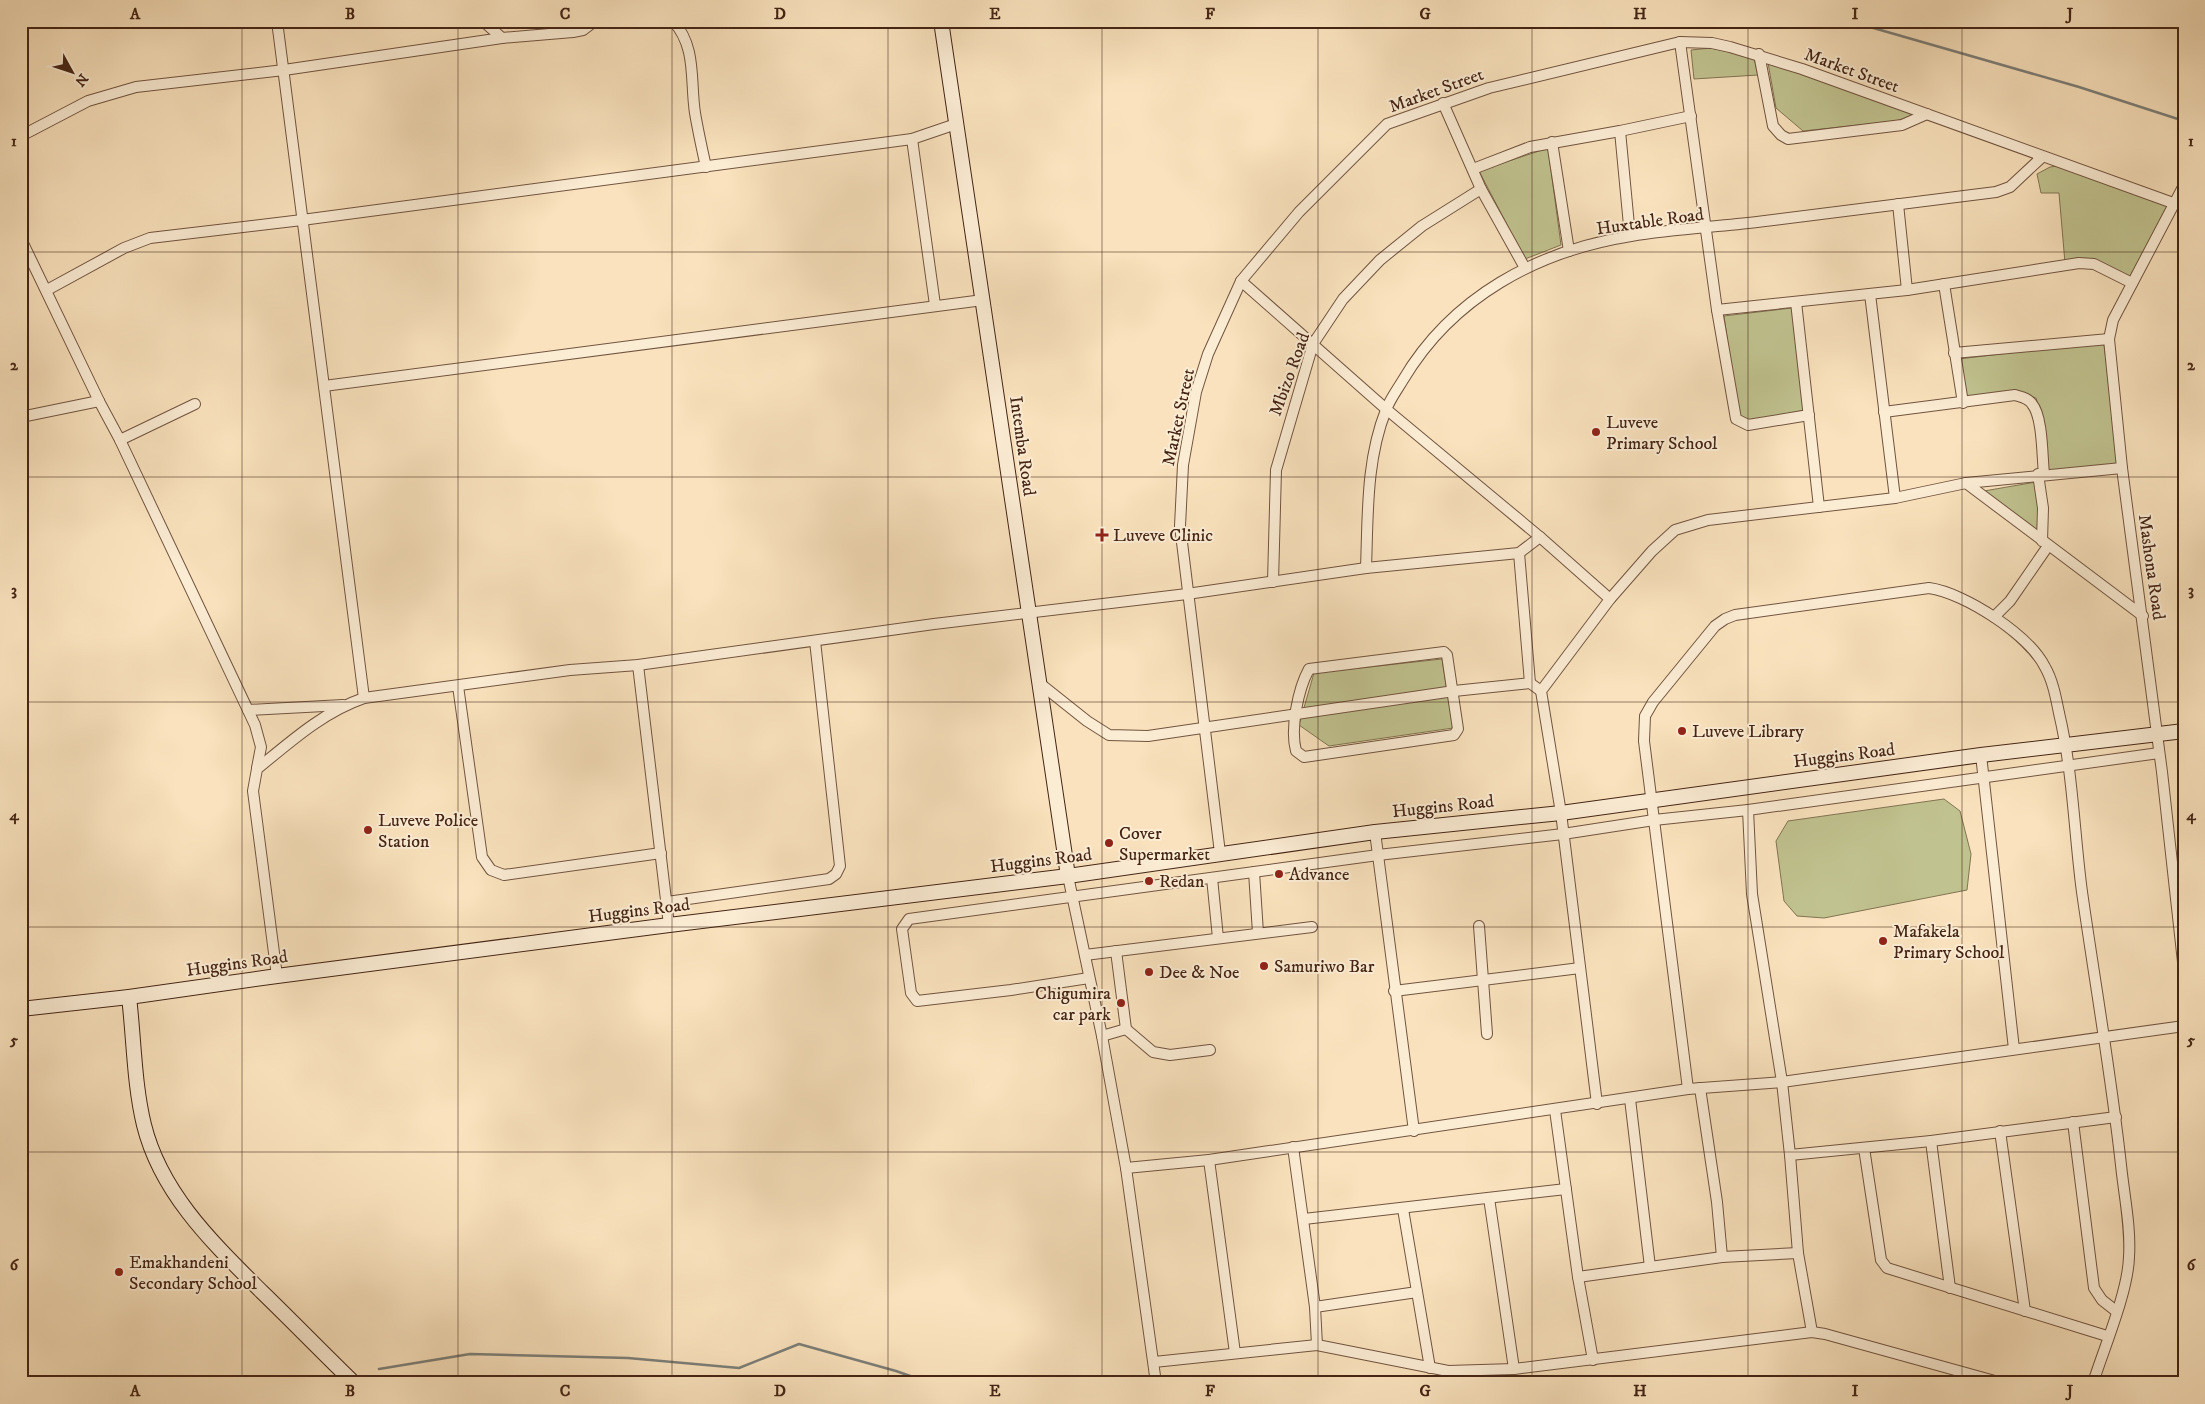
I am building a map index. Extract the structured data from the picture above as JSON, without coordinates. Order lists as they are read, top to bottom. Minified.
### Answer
{"streets":{"street":["Market Street","Huxtable Road","Mbizo Road","Intemba Road","Mashona Road","Huggins Road"]},"crossings":[["Market Street","Huxtable Road"],["Market Street","Mashona Road"],["Market Street","Huggins Road"],["Intemba Road","Huggins Road"],["Mashona Road","Huggins Road"]],"places":{"other":["Luveve Primary School","Luveve Library","Luveve Police Station","Cover Supermarket","Advance","Redan","Mafakela Primary School","Samuriwo Bar","Dee & Noe","Chigumira car park","Emakhandeni Secondary School"],"health":["Luveve Clinic"]},"north":"bottom right","grid":{"columns":["A","B","C","D","E","F","G","H","I","J"],"rows":["1","2","3","4","5","6"]}}
